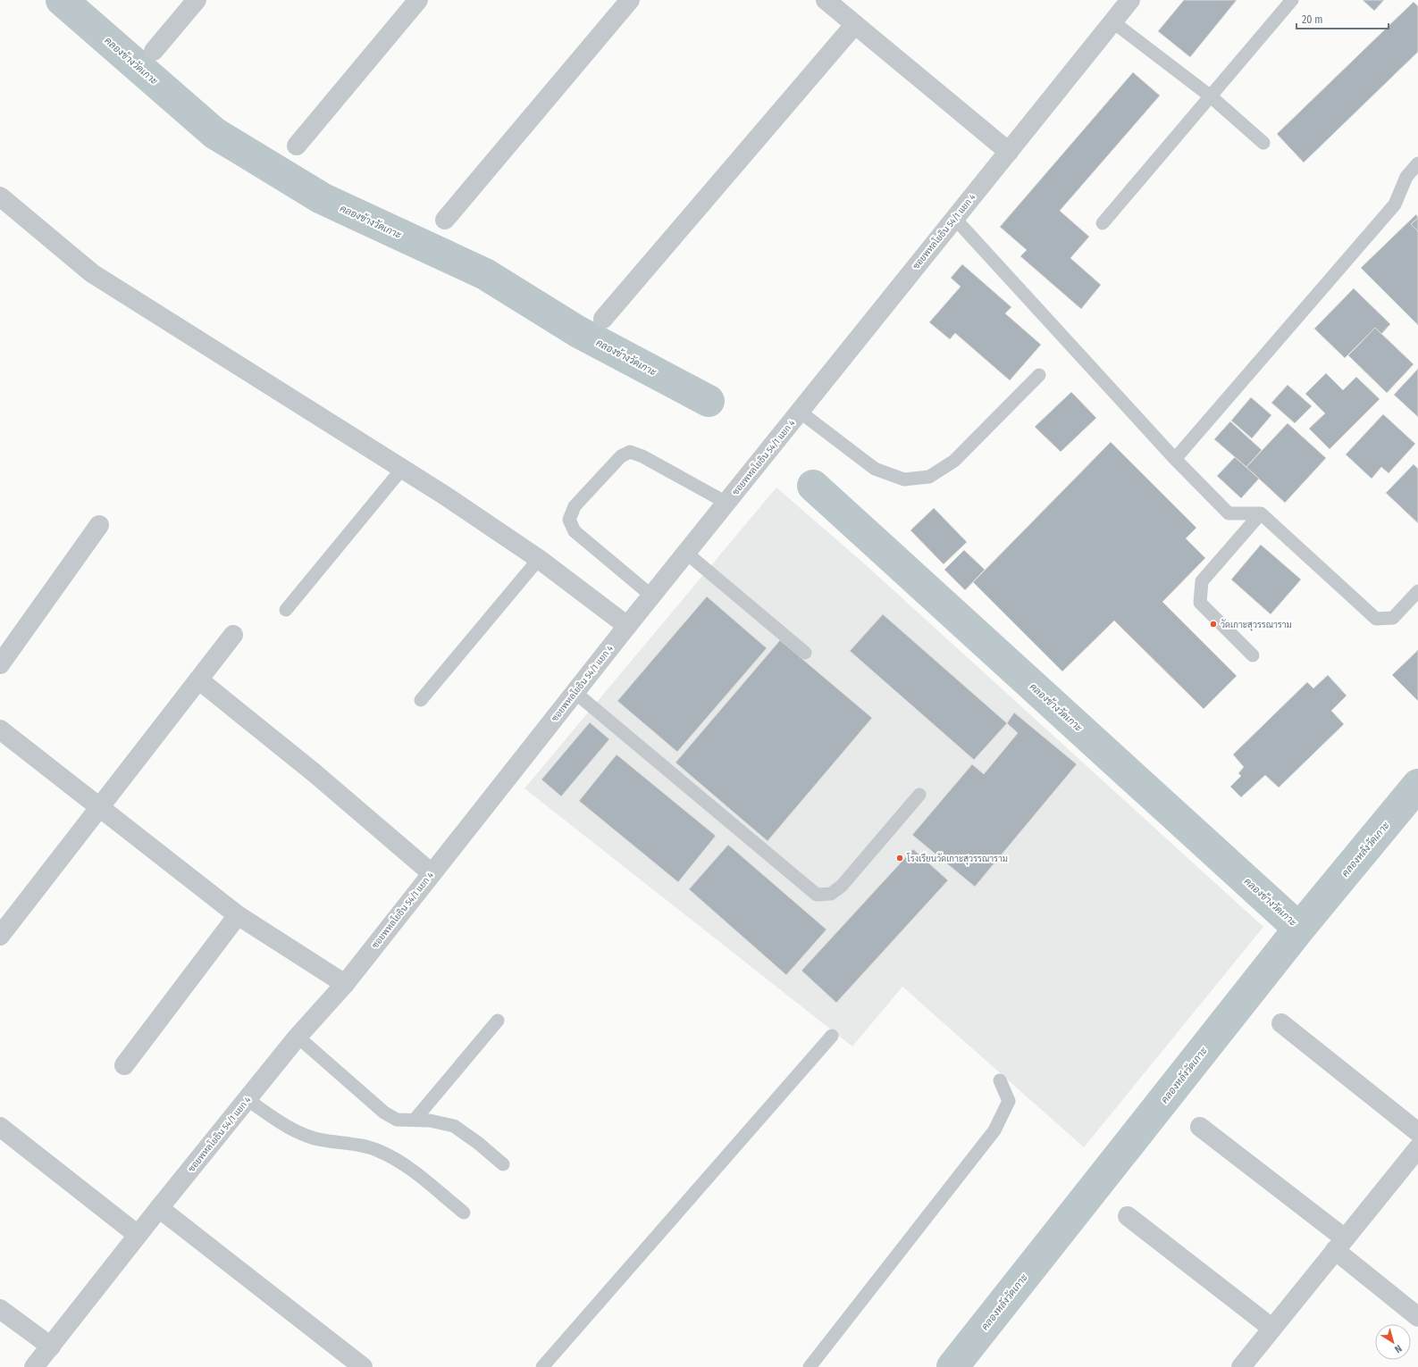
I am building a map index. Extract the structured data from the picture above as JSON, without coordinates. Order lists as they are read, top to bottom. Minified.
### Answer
{"streets":{"street":["ซอยพหลโยธิน 54/1 แยก 4"]},"water":["คลองข้างวัดเกาะ","คลองหลังวัดเกาะ"],"places":["วัดเกาะสุวรรณาราม","โรงเรียนวัดเกาะสุวรรณาราม"],"scale_bar":"20 m","north":"bottom right"}
